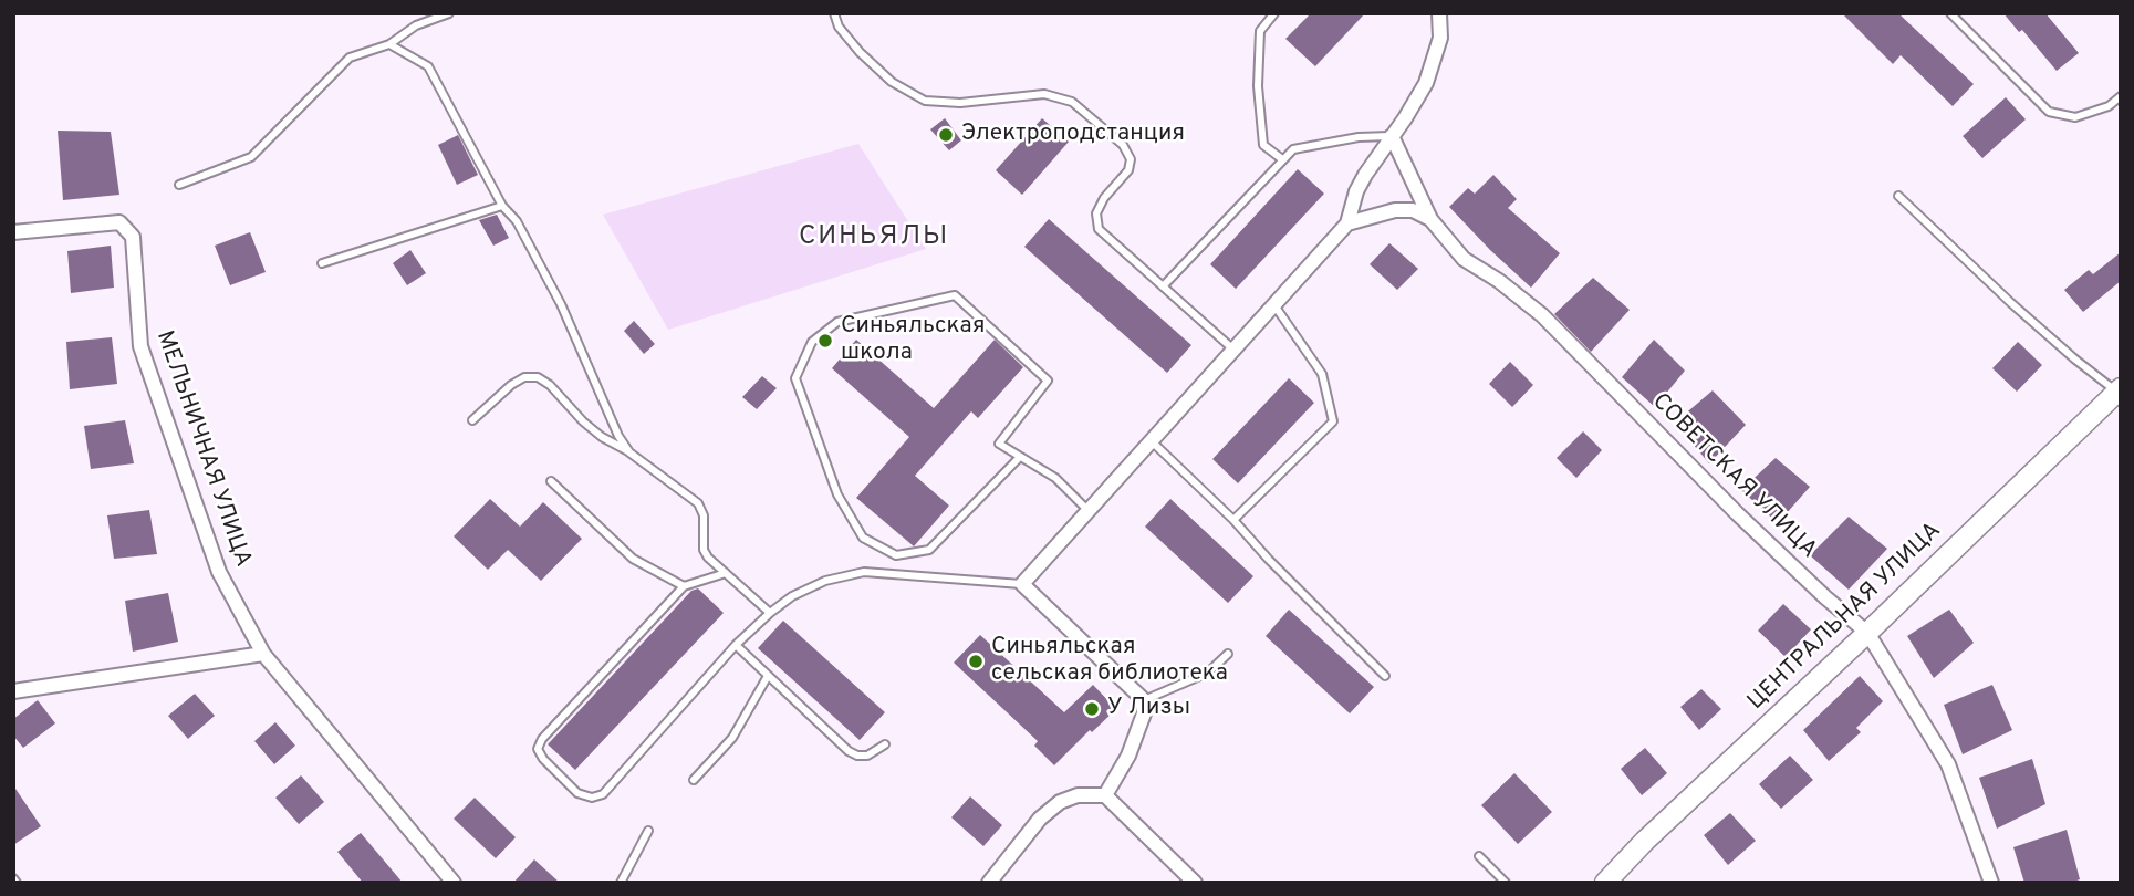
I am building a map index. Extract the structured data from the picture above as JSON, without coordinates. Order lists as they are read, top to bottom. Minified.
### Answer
{"streets":{"street":["МЕЛЬНИЧНАЯ УЛИЦА","СОВЕТСКАЯ УЛИЦА","ЦЕНТРАЛЬНАЯ УЛИЦА"]},"crossings":[["СОВЕТСКАЯ УЛИЦА","ЦЕНТРАЛЬНАЯ УЛИЦА"]],"districts":["СИНЬЯЛЫ"],"places":["Электроподстанция","Синьяльская школа","Синьяльская сельская библиотека","У Лизы"]}
